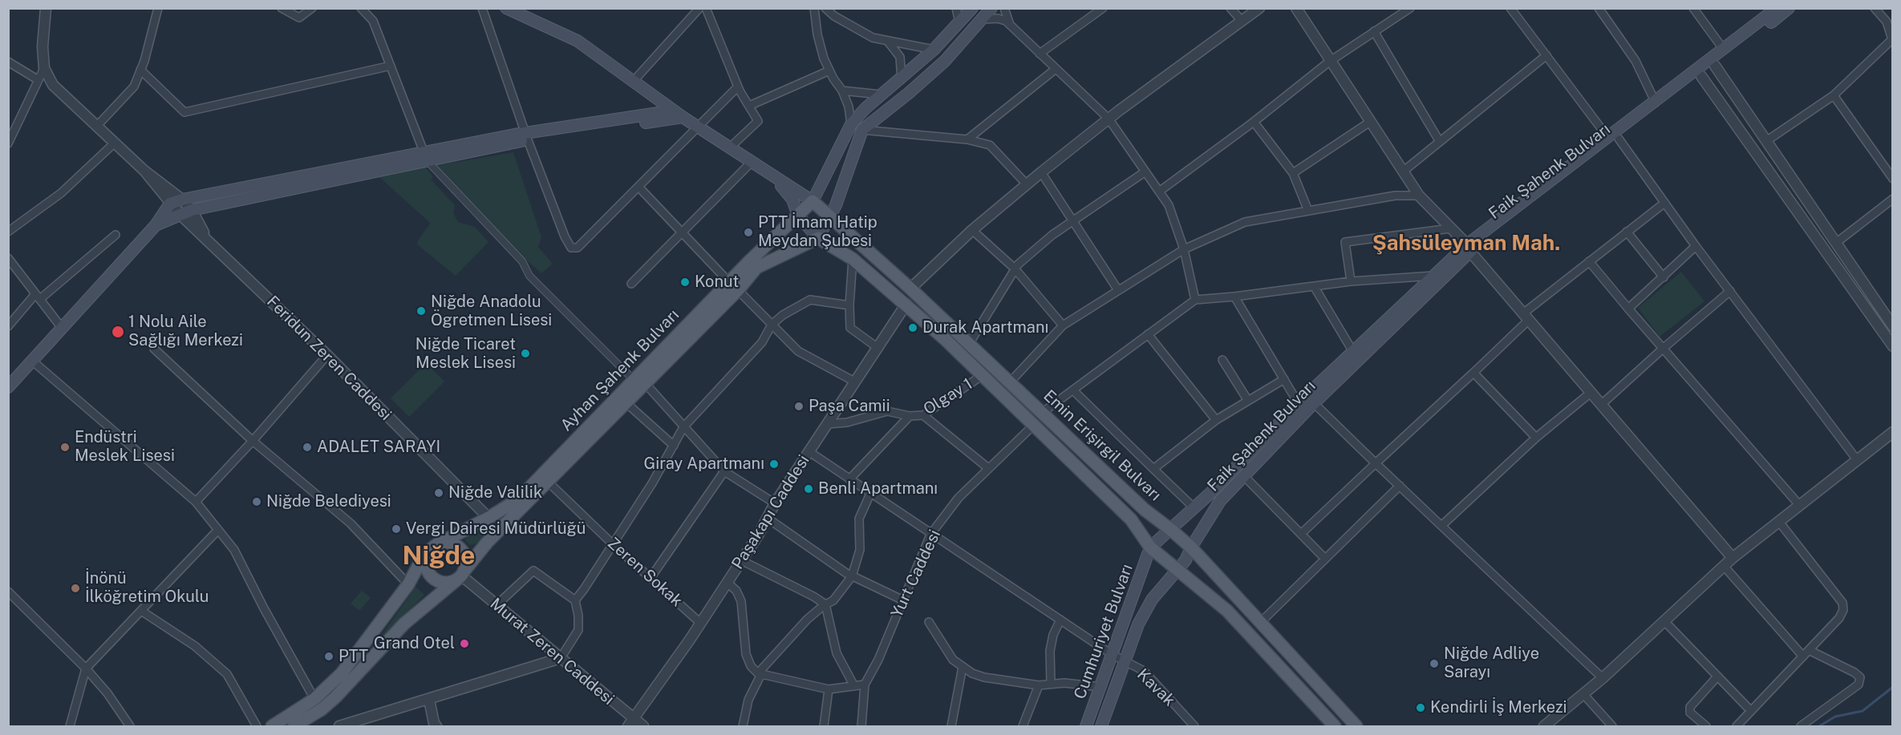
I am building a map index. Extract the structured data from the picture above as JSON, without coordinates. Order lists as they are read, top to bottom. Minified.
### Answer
{"streets":{"main road":["Faik Şahenk Bulvarı","Ayhan Şahenk Bulvarı","Emin Erişirgil Bulvarı","Cumhuriyet Bulvarı"],"street":["Feridun Zeren Caddesi","Olgay 1","Paşakapı Caddesi","Zeren Sokak","Yurt Caddesi","Murat Zeren Caddesi","Kavak"]},"crossings":[["Faik Şahenk Bulvarı","Emin Erişirgil Bulvarı"],["Faik Şahenk Bulvarı","Cumhuriyet Bulvarı"],["Feridun Zeren Caddesi","Ayhan Şahenk Bulvarı"],["Ayhan Şahenk Bulvarı","Emin Erişirgil Bulvarı"],["Ayhan Şahenk Bulvarı","Zeren Sokak"],["Ayhan Şahenk Bulvarı","Murat Zeren Caddesi"],["Olgay 1","Emin Erişirgil Bulvarı"],["Olgay 1","Paşakapı Caddesi"],["Emin Erişirgil Bulvarı","Paşakapı Caddesi"],["Emin Erişirgil Bulvarı","Yurt Caddesi"],["Emin Erişirgil Bulvarı","Cumhuriyet Bulvarı"],["Paşakapı Caddesi","Zeren Sokak"],["Paşakapı Caddesi","Murat Zeren Caddesi"],["Paşakapı Caddesi","Kavak"],["Yurt Caddesi","Kavak"],["Cumhuriyet Bulvarı","Kavak"]],"districts":["Şahsüleyman Mah.","Niğde"],"places":["PTT İmam Hatip Meydan Şubesi","Konut","Niğde Anadolu Ögretmen Lisesi","Durak Apartmanı","1 Nolu Aile Sağlığı Merkezi","Niğde Ticaret Meslek Lisesi","Paşa Camii","Endüstri Meslek Lisesi","ADALET SARAYI","Giray Apartmanı","Benli Apartmanı","Niğde Valilik","Niğde Belediyesi","Vergi Dairesi Müdürlüğü","İnönü İlköğretim Okulu","Grand Otel","PTT","Niğde Adliye Sarayı","Kendirli İş Merkezi"]}
